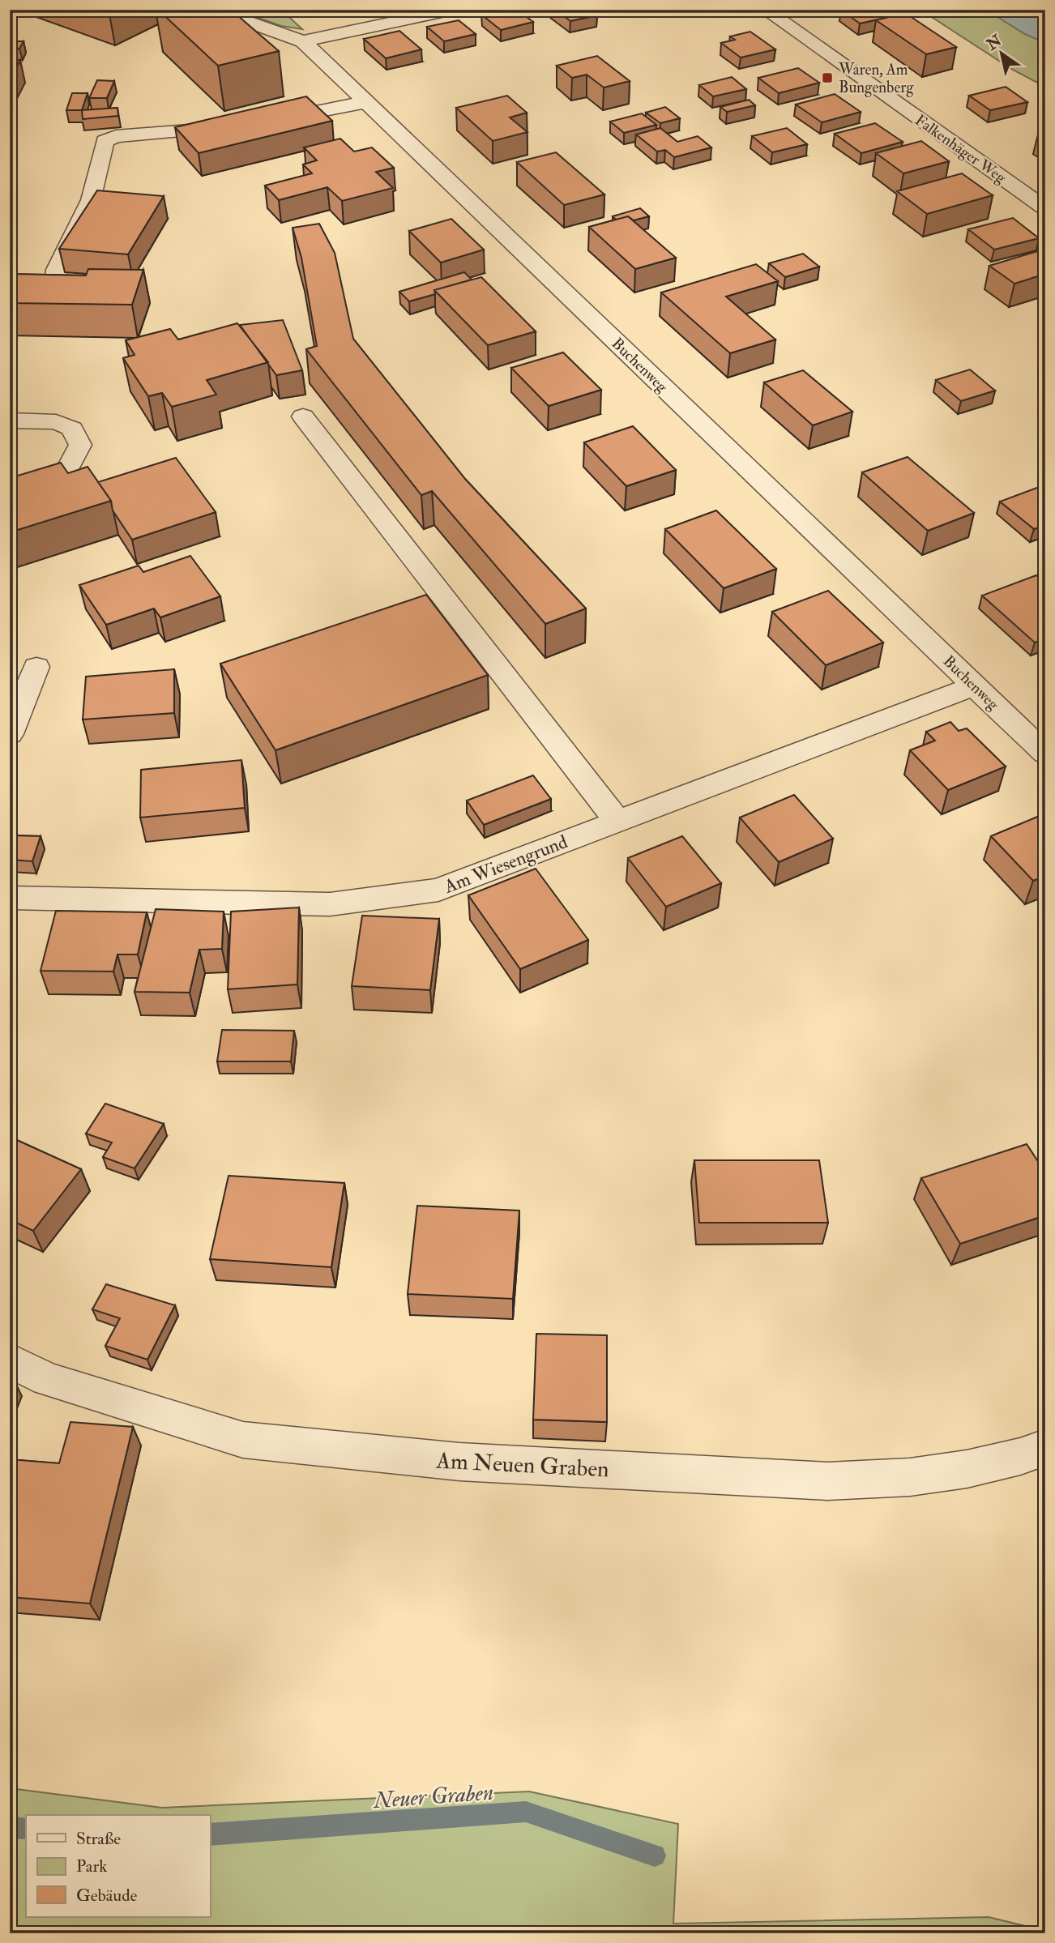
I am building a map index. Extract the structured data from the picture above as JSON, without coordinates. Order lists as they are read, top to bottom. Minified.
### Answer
{"streets":{"street":["Falkenhäger Weg","Buchenweg","Am Wiesengrund","Am Neuen Graben"]},"crossings":[["Buchenweg","Am Wiesengrund"]],"water":["Neuer Graben"],"places":{"transit":["Waren, Am Bungenberg"]},"legend":["Straße","Park","Gebäude"],"north":"top left"}
